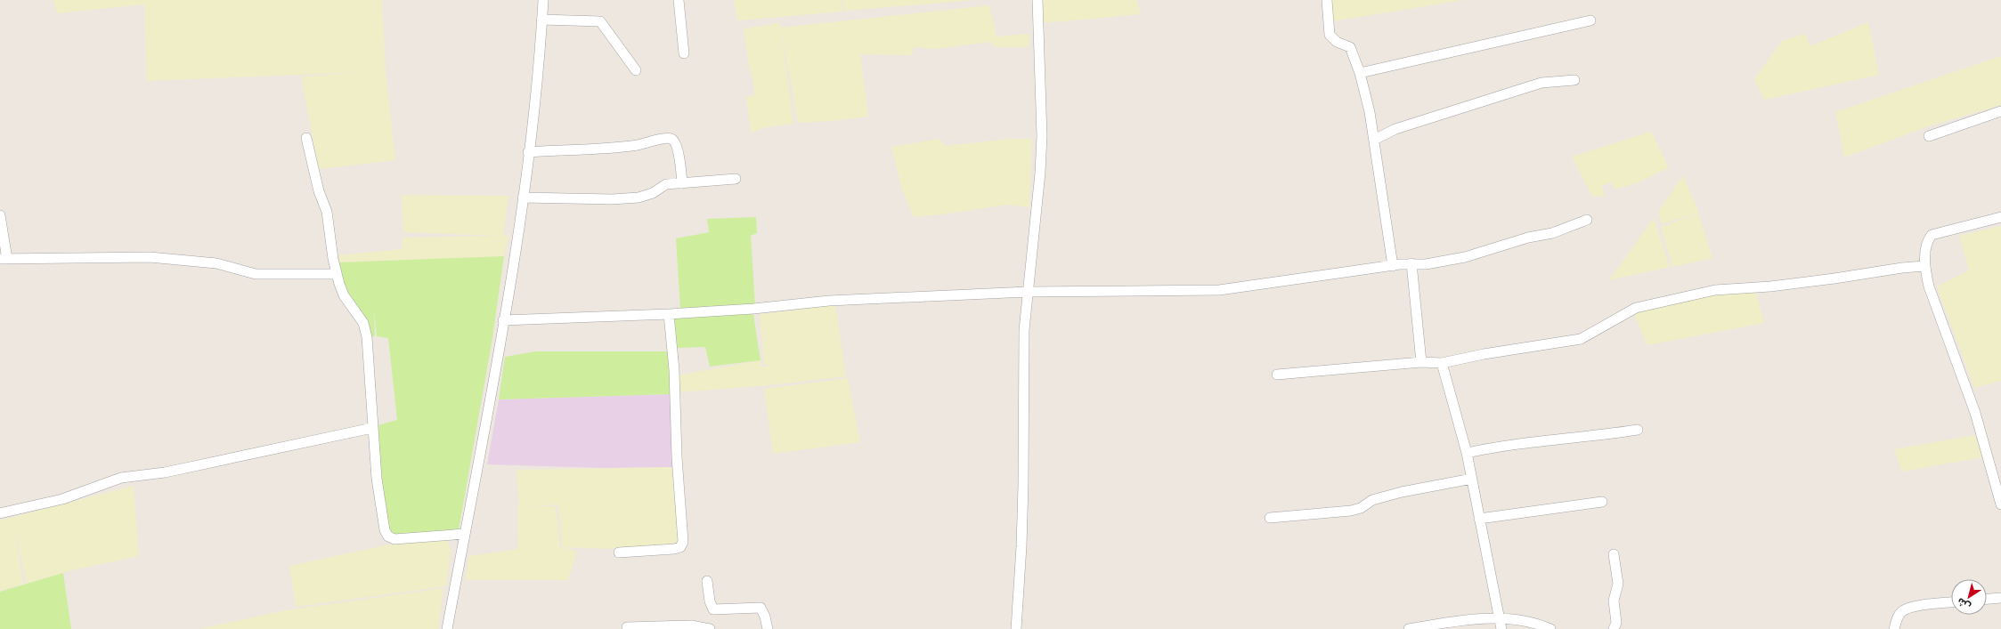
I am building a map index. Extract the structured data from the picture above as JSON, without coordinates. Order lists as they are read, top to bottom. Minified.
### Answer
{"north":"bottom left"}
